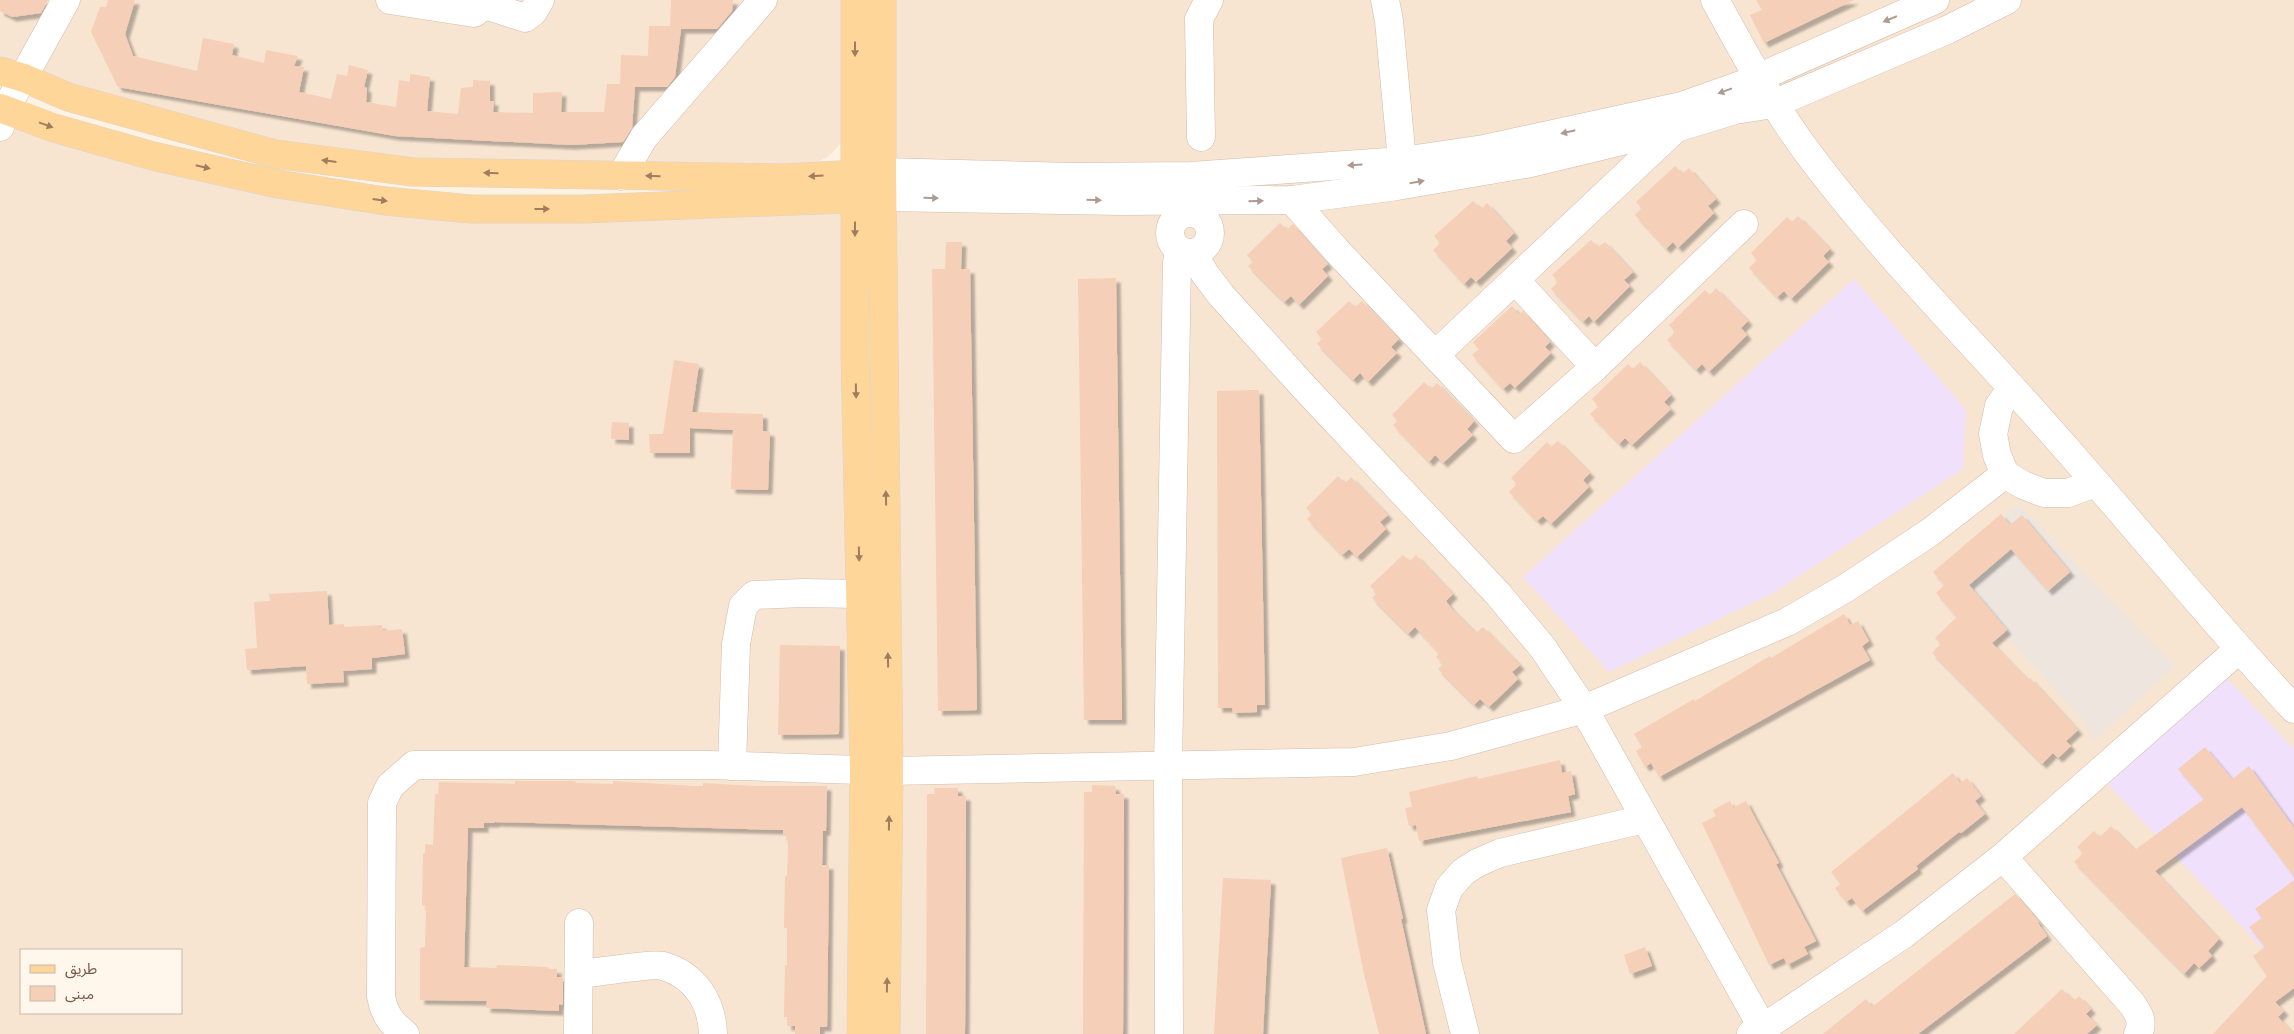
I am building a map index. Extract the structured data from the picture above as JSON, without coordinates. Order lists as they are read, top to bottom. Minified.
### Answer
{"legend":["طريق","مبنى"]}
